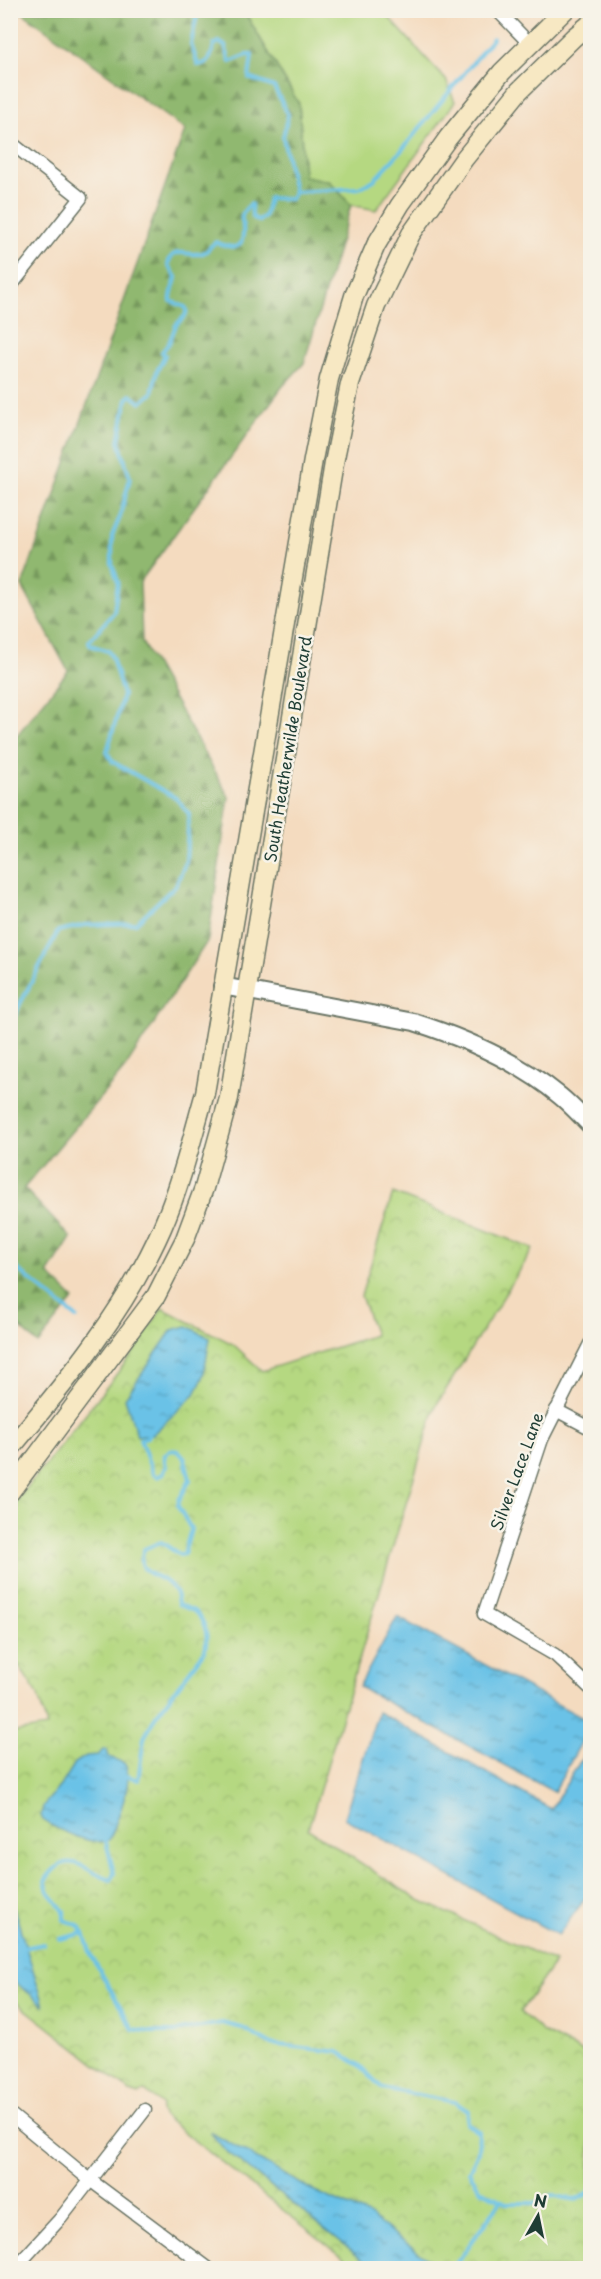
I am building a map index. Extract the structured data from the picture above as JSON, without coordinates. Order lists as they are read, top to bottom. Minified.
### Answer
{"streets":{"main road":["South Heatherwilde Boulevard"],"street":["Silver Lace Lane"]},"north":"top"}
